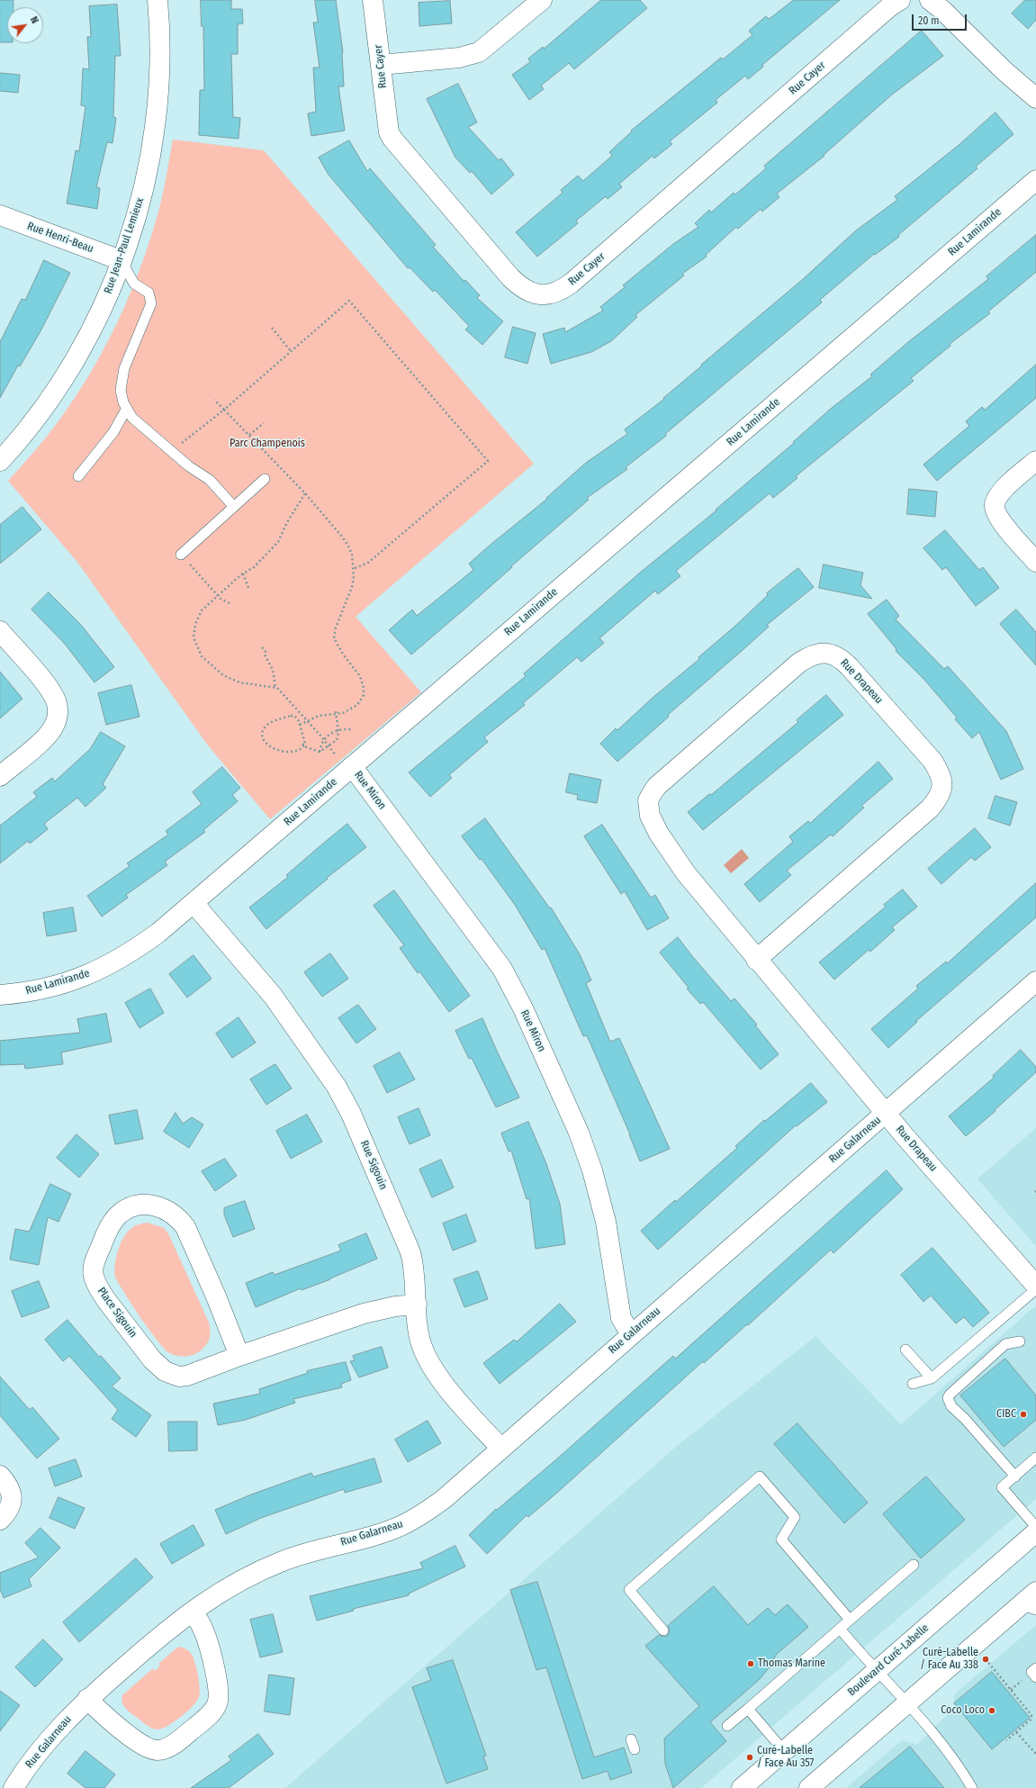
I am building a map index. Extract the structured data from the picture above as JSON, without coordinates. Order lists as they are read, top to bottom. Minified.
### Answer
{"streets":{"street":["Rue Cayer","Rue Lamirande","Rue Henri-Beau","Rue Jean-Paul Lemieux","Rue Drapeau","Rue Miron","Rue Galarneau","Rue Sigouin","Place Sigouin","Boulevard Curé-Labelle"]},"crossings":[["Rue Lamirande","Rue Miron"],["Rue Lamirande","Rue Sigouin"],["Rue Henri-Beau","Rue Jean-Paul Lemieux"],["Rue Drapeau","Rue Galarneau"],["Rue Miron","Rue Galarneau"],["Rue Galarneau","Rue Sigouin"],["Rue Sigouin","Place Sigouin"]],"parks":["Parc Champenois"],"places":["CIBC","Curé-Labelle / Face Au 338","Thomas Marine","Coco Loco","Curé-Labelle / Face Au 357"],"scale_bar":"20 m","north":"top right"}
